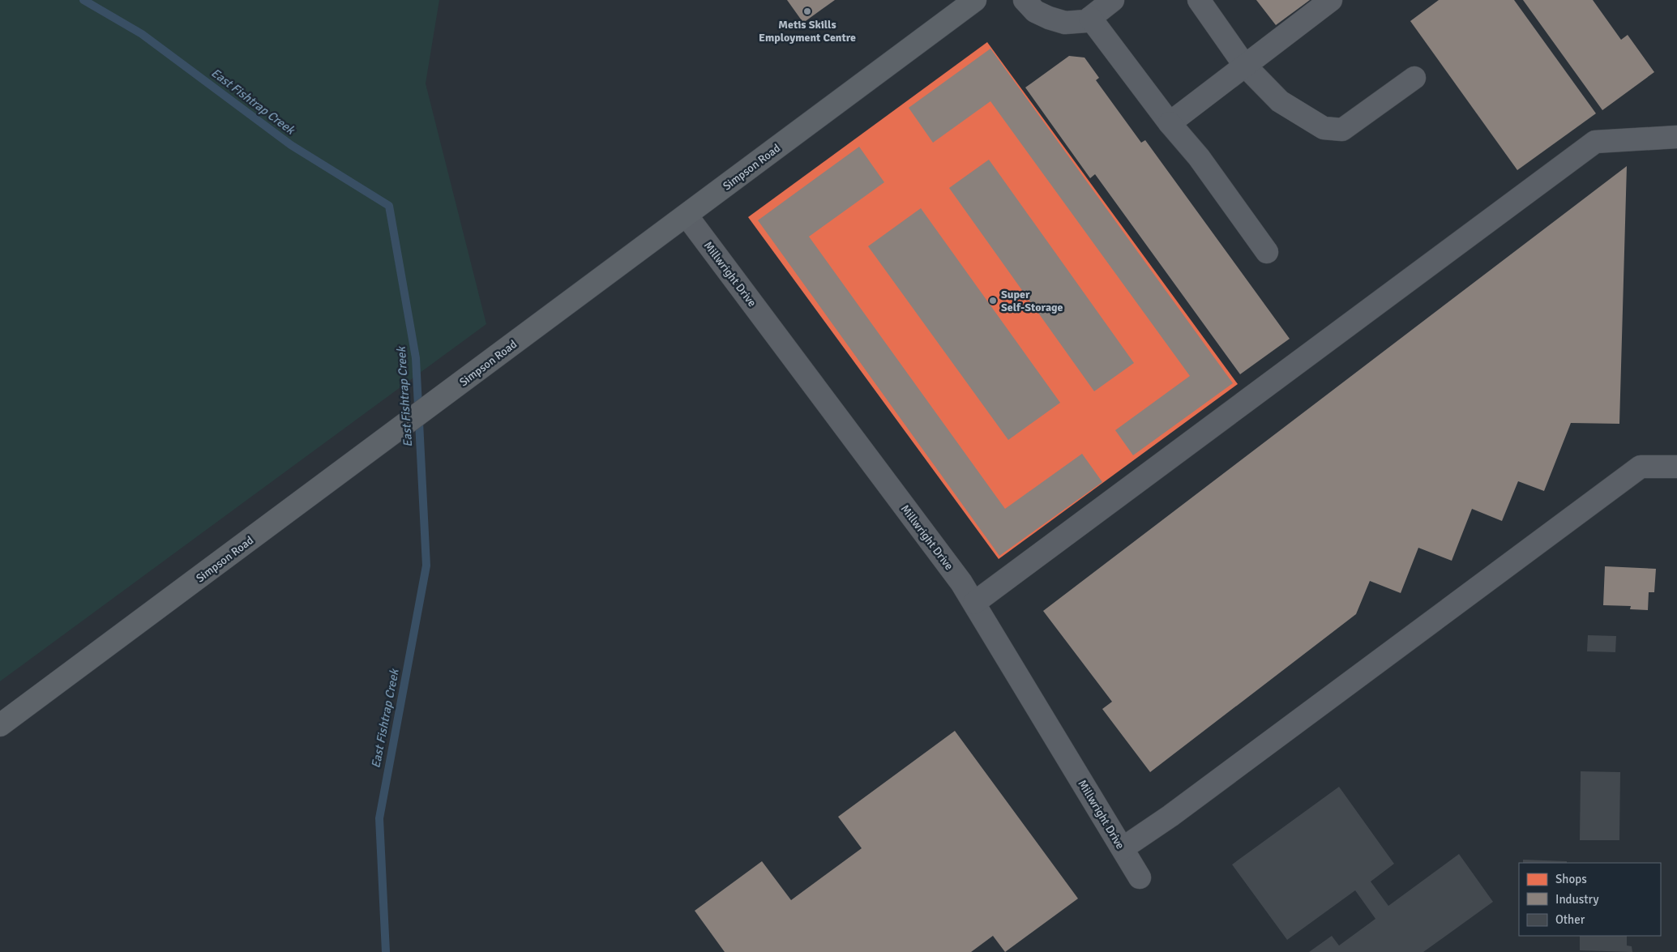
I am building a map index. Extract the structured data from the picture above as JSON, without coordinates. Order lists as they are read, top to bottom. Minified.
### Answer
{"streets":{"main road":["Simpson Road"],"street":["Millwright Drive"]},"crossings":[["Simpson Road","Millwright Drive"]],"water":["East Fishtrap Creek"],"places":["Metis Skills Employment Centre","Super Self-Storage"],"legend":["Shops","Industry","Other"]}
